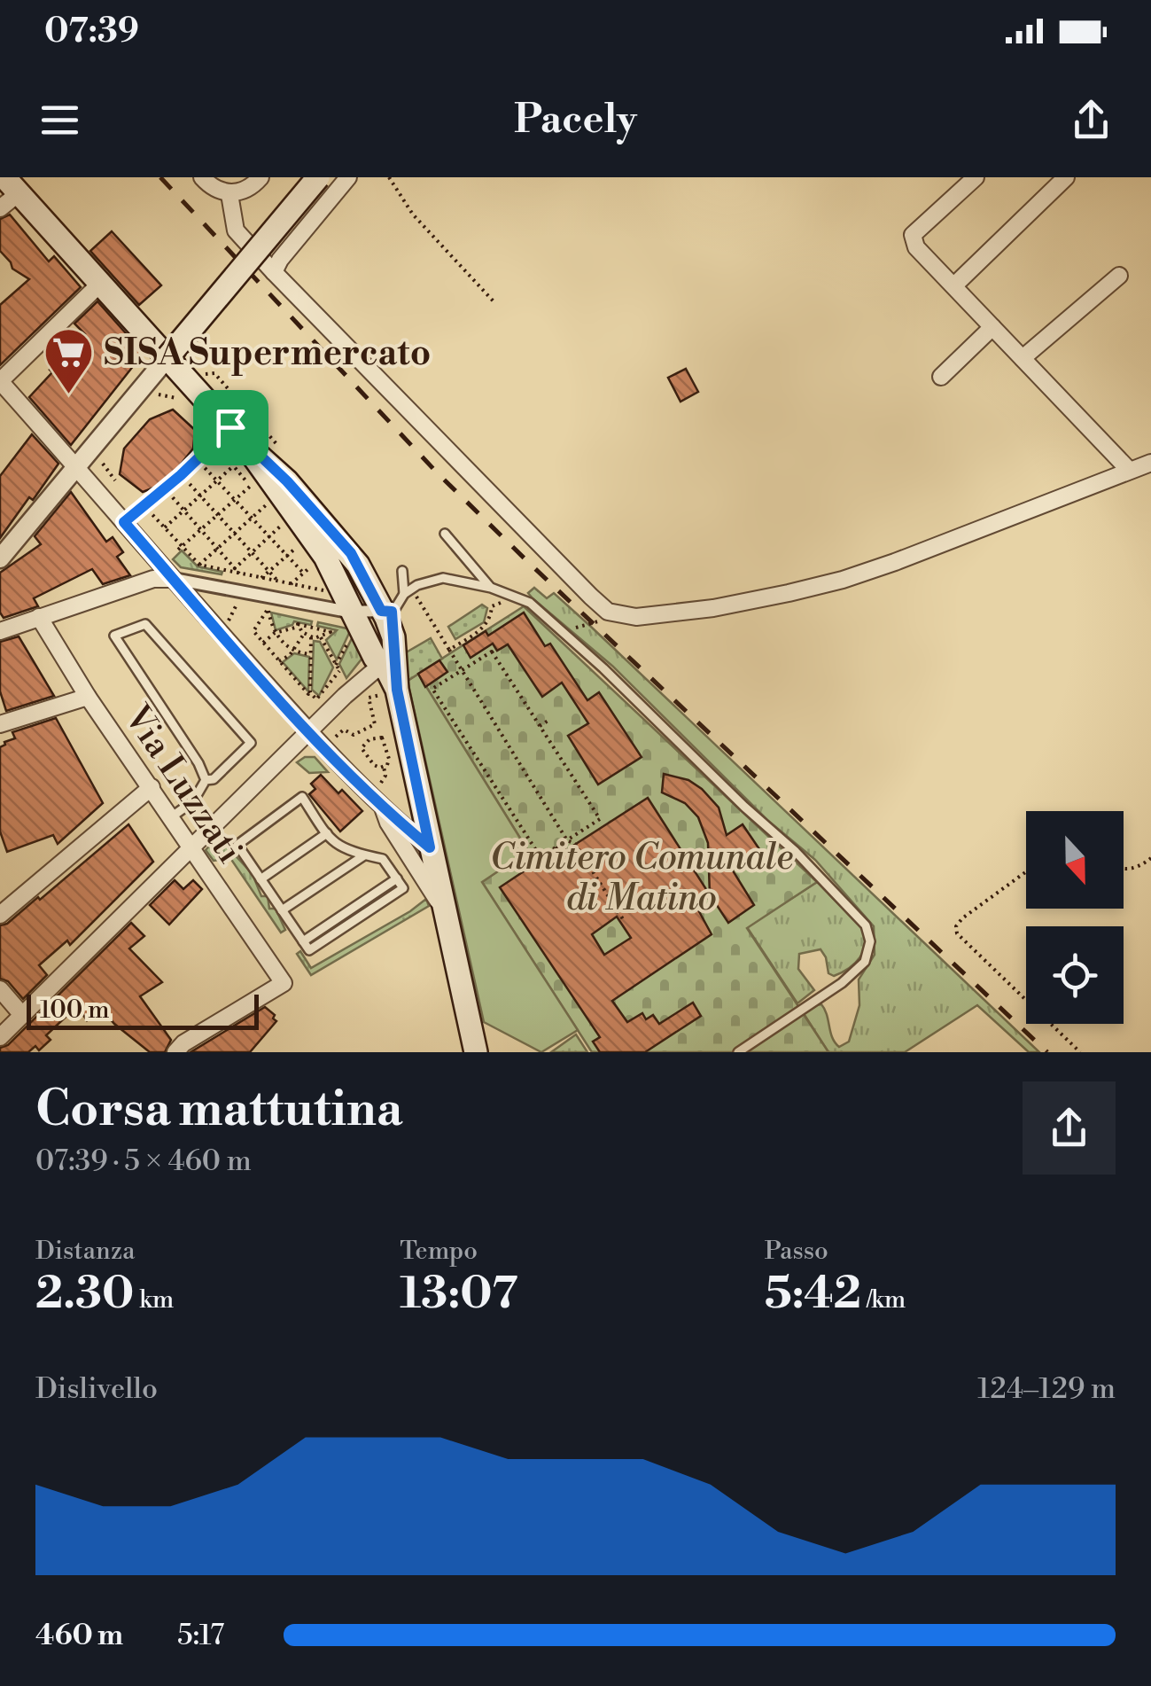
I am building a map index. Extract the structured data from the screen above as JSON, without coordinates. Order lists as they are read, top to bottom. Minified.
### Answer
{"streets":{"street":["Via Luzzati"]},"parks":["Cimitero Comunale di Matino"],"places":{"supermarket":["SISA Supermercato"]},"scale_bar":"100 m","north":"bottom","page":{"status":"07:39","header":"Pacely","scale":"100 m","heading":["Corsa mattutina","07:39 · 5 × 460 m"],"stats":[["Distanza","2.30 km"],["Tempo","13:07"],["Passo","5:42 /km"]],"chart":["Dislivello","124–129 m"],"list":[{"name":"460 m","note":"5:17"}]}}
